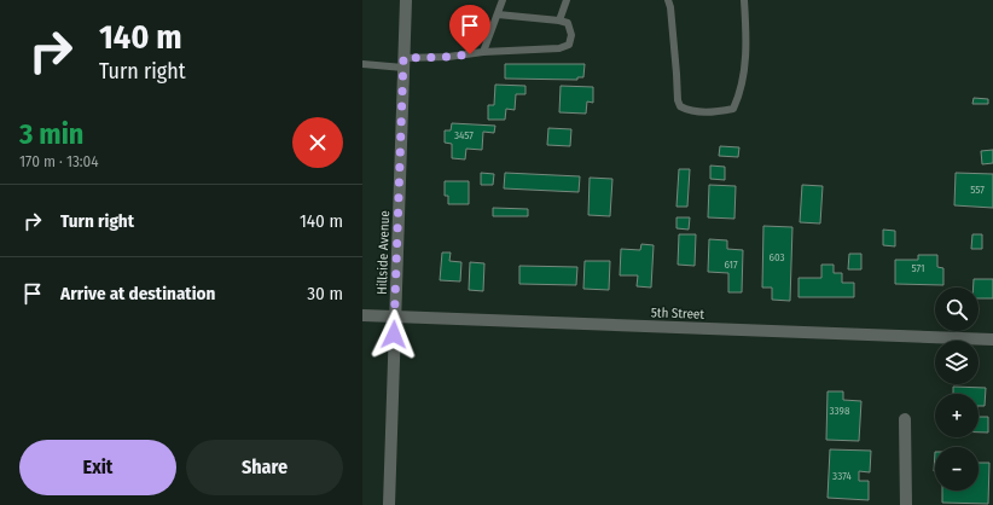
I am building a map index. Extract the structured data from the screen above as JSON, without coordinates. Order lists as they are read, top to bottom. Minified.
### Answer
{"streets":{"street":["Hillside Avenue","5th Street"]},"crossings":[["Hillside Avenue","5th Street"]],"house_numbers":["3457","557","603","617","571","3398","3374"],"page":{"turn":["140 m","Turn right"],"heading":["3 min","170 m · 13:04"],"list":[{"name":"Turn right","value":"140 m"},{"name":"Arrive at destination","value":"30 m"}],"map_buttons":["+","−"],"buttons":["Exit","Share"]}}
